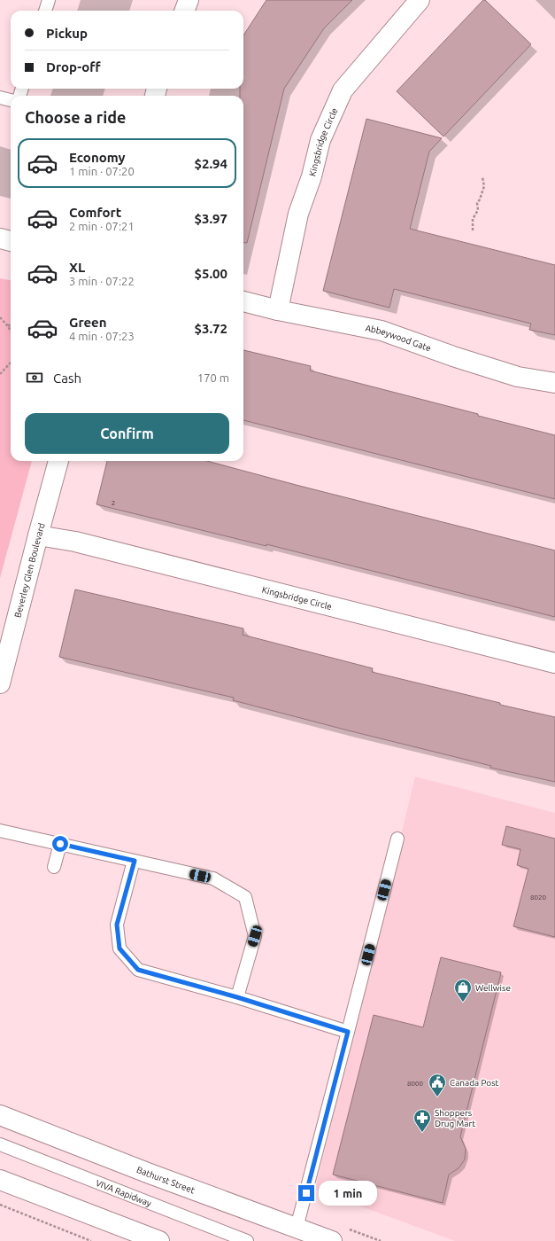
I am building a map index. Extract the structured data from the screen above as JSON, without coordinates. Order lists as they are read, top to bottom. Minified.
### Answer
{"streets":{"street":["Kingsbridge Circle","Abbeywood Gate","Beverley Glen Boulevard","Bathurst Street"],"lane":["VIVA Rapidway"]},"crossings":[["Kingsbridge Circle","Abbeywood Gate"],["Kingsbridge Circle","Beverley Glen Boulevard"]],"places":{"shop":["Wellwise"],"public building":["Canada Post"],"pharmacy":["Shoppers Drug Mart"]},"house_numbers":["2","8020","8000"],"page":{"banner":["Pickup","Drop-off"],"heading":"Choose a ride","list":[{"name":"Economy","note":"1 min · 07:20","value":"$2.94"},{"name":"Comfort","note":"2 min · 07:21","value":"$3.97"},{"name":"XL","note":"3 min · 07:22","value":"$5.00"},{"name":"Green","note":"4 min · 07:23","value":"$3.72"}],"pay":["Cash","170 m"],"buttons":"Confirm","bubble":"1 min"}}
